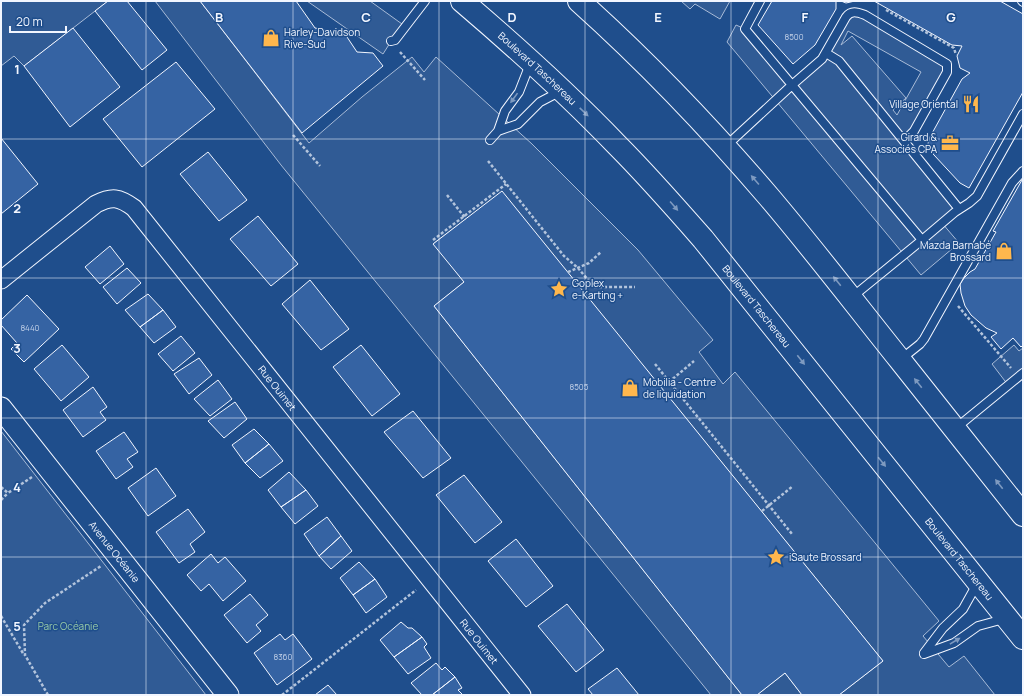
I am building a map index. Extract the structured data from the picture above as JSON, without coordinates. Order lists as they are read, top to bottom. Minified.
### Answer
{"streets":{"main road":["Boulevard Taschereau"],"street":["Rue Ouimet","Avenue Océanie"]},"parks":["Parc Océanie"],"places":{"shop":["Harley-Davidson Rive-Sud","Mazda Barnabé Brossard","Mobilia - Centre de liquidation"],"restaurant":["Village Oriental"],"office":["Girard & Associés CPA"],"place":["Goplex e-Karting +","iSaute Brossard"]},"house_numbers":["8500","8440","8505","8360"],"scale_bar":"20 m","grid":{"columns":["B","C","D","E","F","G"],"rows":["1","2","3","4","5"]}}
